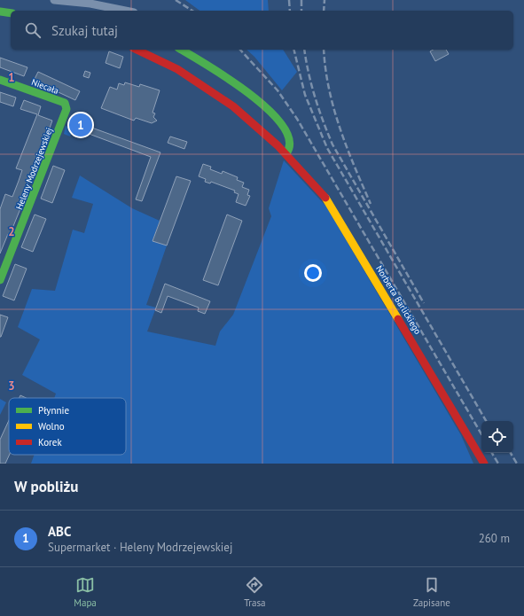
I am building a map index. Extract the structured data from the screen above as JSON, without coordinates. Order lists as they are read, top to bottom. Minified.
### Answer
{"streets":{"street":["Niecała","Heleny Modrzejewskiej","Norberta Barlickiego"]},"crossings":[["Niecała","Heleny Modrzejewskiej"]],"legend":["Płynnie","Wolno","Korek"],"page":{"search":"Szukaj tutaj","pins":"1","heading":"W pobliżu","list":[{"mark":"1","name":"ABC","note":"Supermarket · Heleny Modrzejewskiej","value":"260 m"}],"nav":["Mapa","Trasa","Zapisane"]},"grid":{"rows":["1","2","3"]}}
